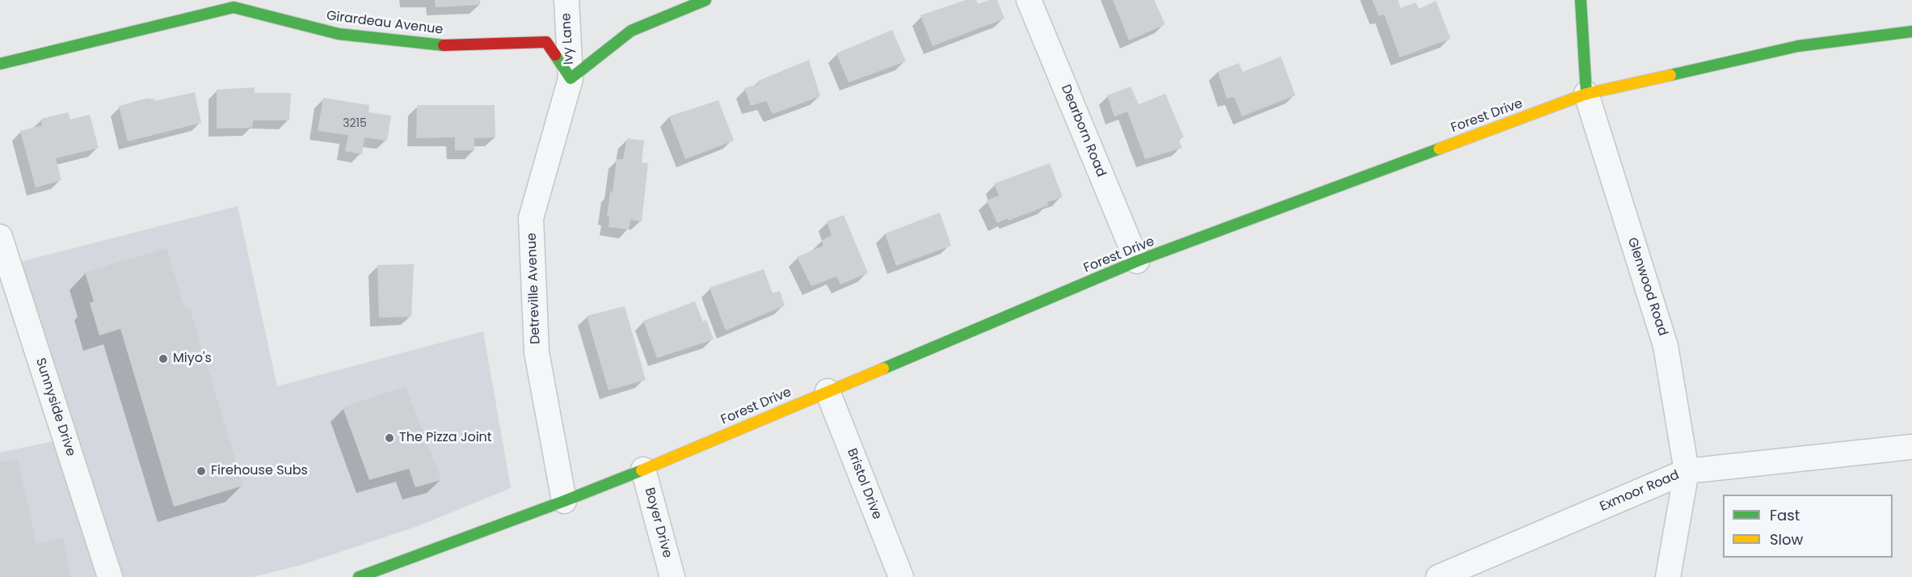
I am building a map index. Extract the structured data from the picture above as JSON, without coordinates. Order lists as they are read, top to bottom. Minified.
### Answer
{"streets":{"main road":["Girardeau Avenue","Forest Drive","Glenwood Road"],"street":["Ivy Lane","Dearborn Road","Detreville Avenue","Sunnyside Drive","Bristol Drive","Exmoor Road","Boyer Drive"]},"crossings":[["Girardeau Avenue","Ivy Lane"],["Girardeau Avenue","Detreville Avenue"],["Ivy Lane","Detreville Avenue"],["Forest Drive","Dearborn Road"],["Forest Drive","Glenwood Road"],["Forest Drive","Detreville Avenue"],["Forest Drive","Bristol Drive"],["Forest Drive","Boyer Drive"],["Glenwood Road","Exmoor Road"]],"places":["Miyo's","The Pizza Joint","Firehouse Subs"],"house_numbers":["3215"],"legend":["Fast","Slow"]}
